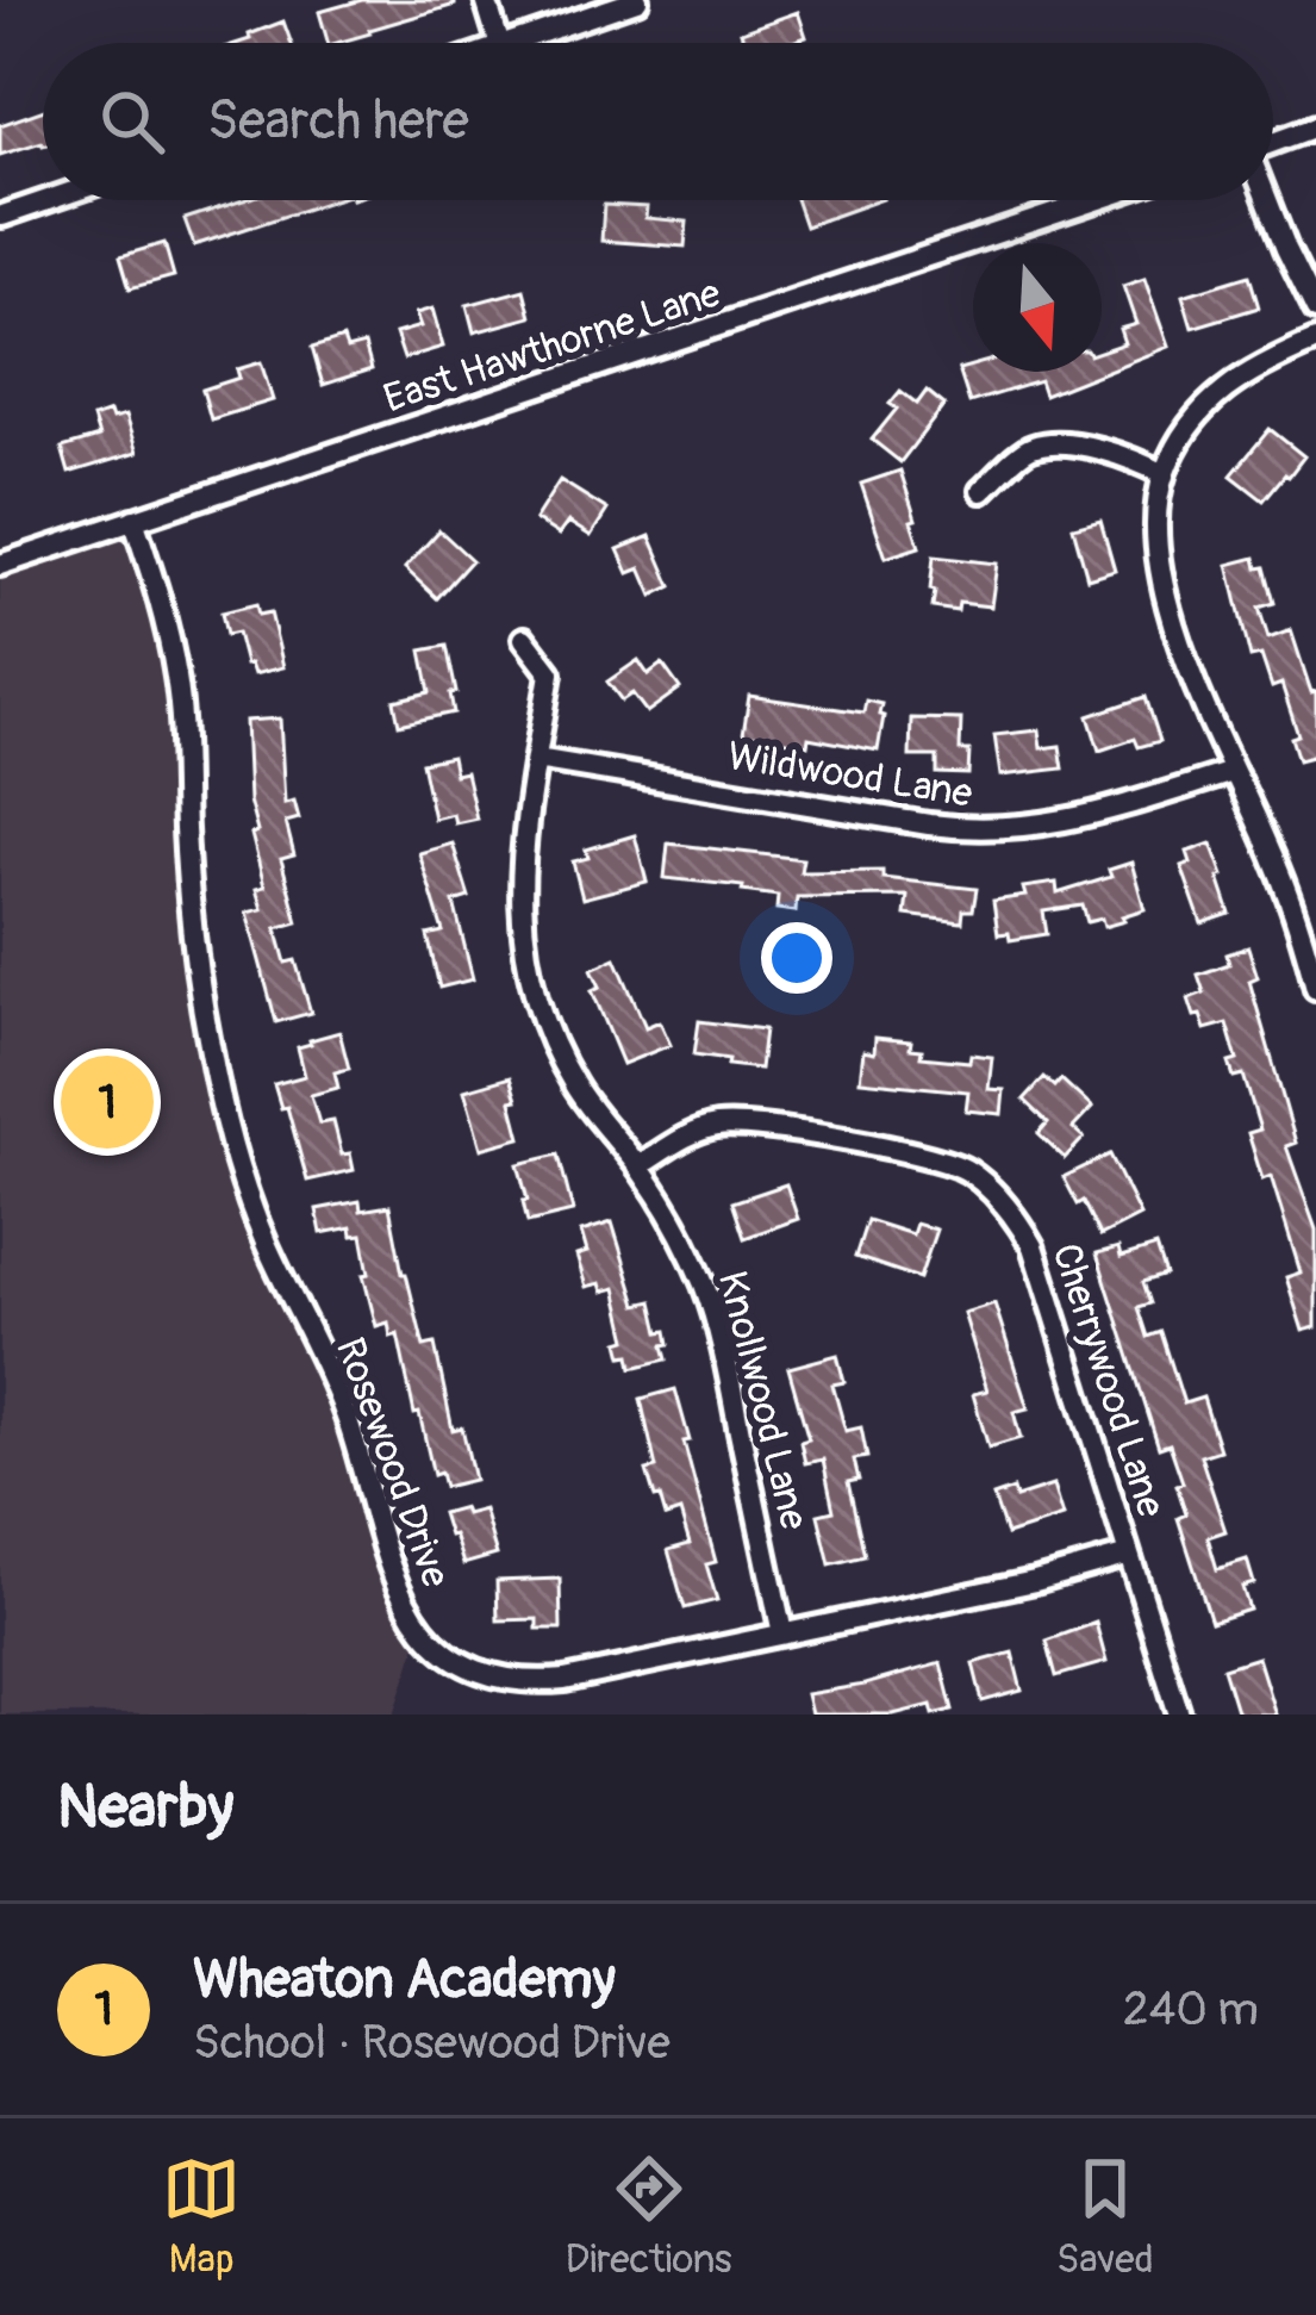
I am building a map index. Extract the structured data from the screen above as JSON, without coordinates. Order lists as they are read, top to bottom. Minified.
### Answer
{"streets":{"street":["East Hawthorne Lane","Wildwood Lane","Cherrywood Lane","Knollwood Lane","Rosewood Drive"]},"crossings":[["East Hawthorne Lane","Rosewood Drive"],["Wildwood Lane","Knollwood Lane"],["Cherrywood Lane","Knollwood Lane"],["Cherrywood Lane","Rosewood Drive"],["Knollwood Lane","Rosewood Drive"]],"north":"bottom","page":{"search":"Search here","pins":"1","heading":"Nearby","list":[{"mark":"1","name":"Wheaton Academy","note":"School · Rosewood Drive","value":"240 m"}],"nav":["Map","Directions","Saved"]}}
